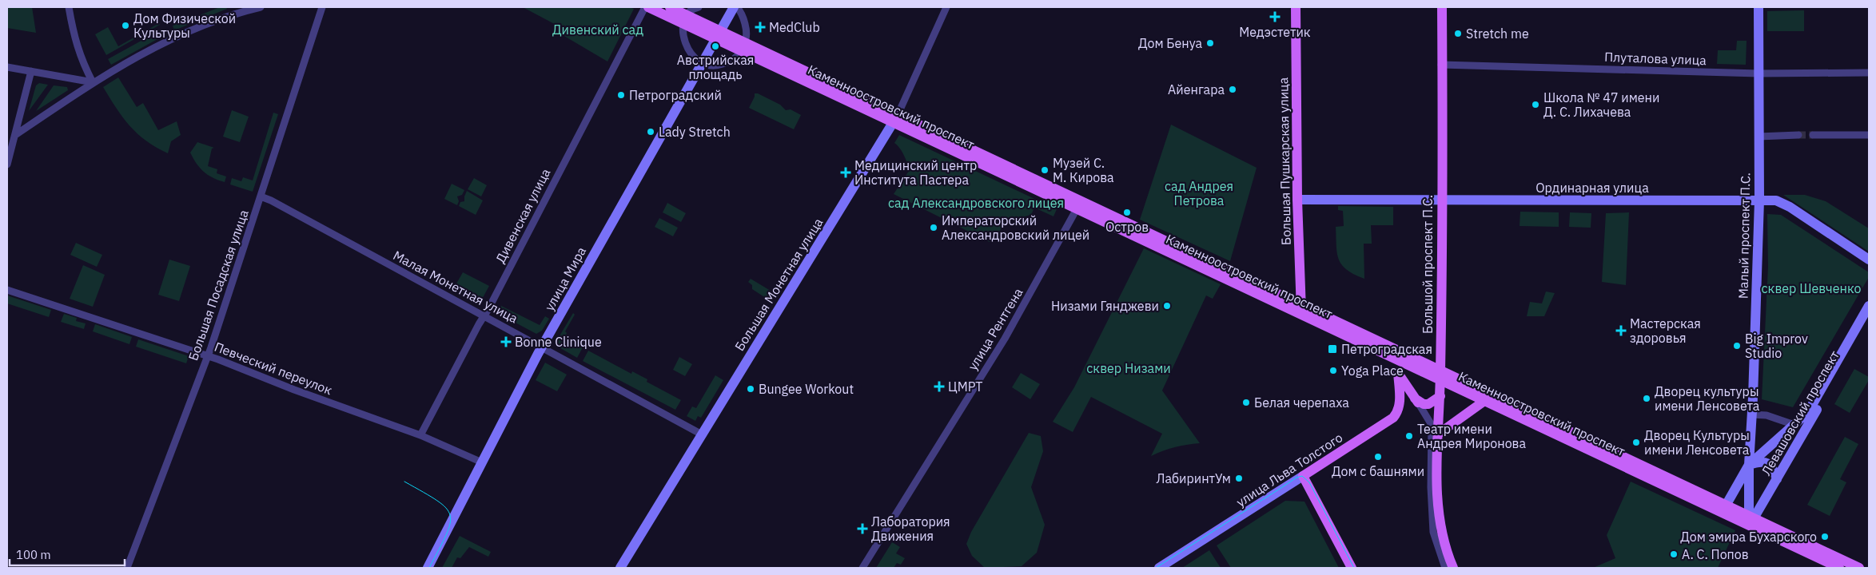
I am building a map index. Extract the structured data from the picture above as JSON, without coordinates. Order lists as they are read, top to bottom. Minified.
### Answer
{"streets":{"main road":["Каменноостровский проспект","Большая Пушкарская улица","Большой проспект П.С.","улица Льва Толстого"],"street":["Плуталова улица","Ординарная улица","Дивенская улица","Малый проспект П.С.","улица Мира","Большая Монетная улица","Большая Посадская улица","Малая Монетная улица","улица Рентгена","Певческий переулок","Левашовский проспект"]},"crossings":[["Плуталова улица","Малый проспект П.С."],["Плуталова улица","Большой проспект П.С."],["Каменноостровский проспект","Большая Пушкарская улица"],["Каменноостровский проспект","Малый проспект П.С."],["Каменноостровский проспект","Большой проспект П.С."],["Каменноостровский проспект","улица Мира"],["Каменноостровский проспект","Большая Монетная улица"],["Каменноостровский проспект","улица Рентгена"],["Каменноостровский проспект","Левашовский проспект"],["Большая Пушкарская улица","Ординарная улица"],["Ординарная улица","Малый проспект П.С."],["Ординарная улица","Большой проспект П.С."],["Дивенская улица","Малая Монетная улица"],["Дивенская улица","Певческий переулок"],["Малый проспект П.С.","Левашовский проспект"],["улица Мира","Малая Монетная улица"],["улица Мира","Певческий переулок"],["Большая Монетная улица","Малая Монетная улица"],["Большая Посадская улица","Малая Монетная улица"],["Большая Посадская улица","Певческий переулок"]],"parks":["Дивенский сад","сад Андрея Петрова","сад Александровского лицея","сквер Шевченко","сквер Низами"],"places":{"health":["Медэстетик","MedClub","Медицинский центр Института Пастера","Мастерская здоровья","Bonne Clinique","ЦМРТ","Лаборатория Движения"],"other":["Дом Физической Культуры","Stretch me","Дом Бенуа","Австрийская площадь","Айенгара","Петроградский","Школа № 47 имени Д. С. Лихачева","Lady Stretch","Музей С. М. Кирова","Остров","Императорский Александровский лицей","Низами Гянджеви","Big Improv Studio","Yoga Place","Bungee Workout","Дворец культуры имени Ленсовета","Белая черепаха","Театр имени Андрея Миронова","Дворец Культуры имени Ленсовета","Дом с башнями","ЛабиринтУм","Дом эмира Бухарского","А. С. Попов"],"transit":["Петроградская"]},"scale_bar":"100 m"}
